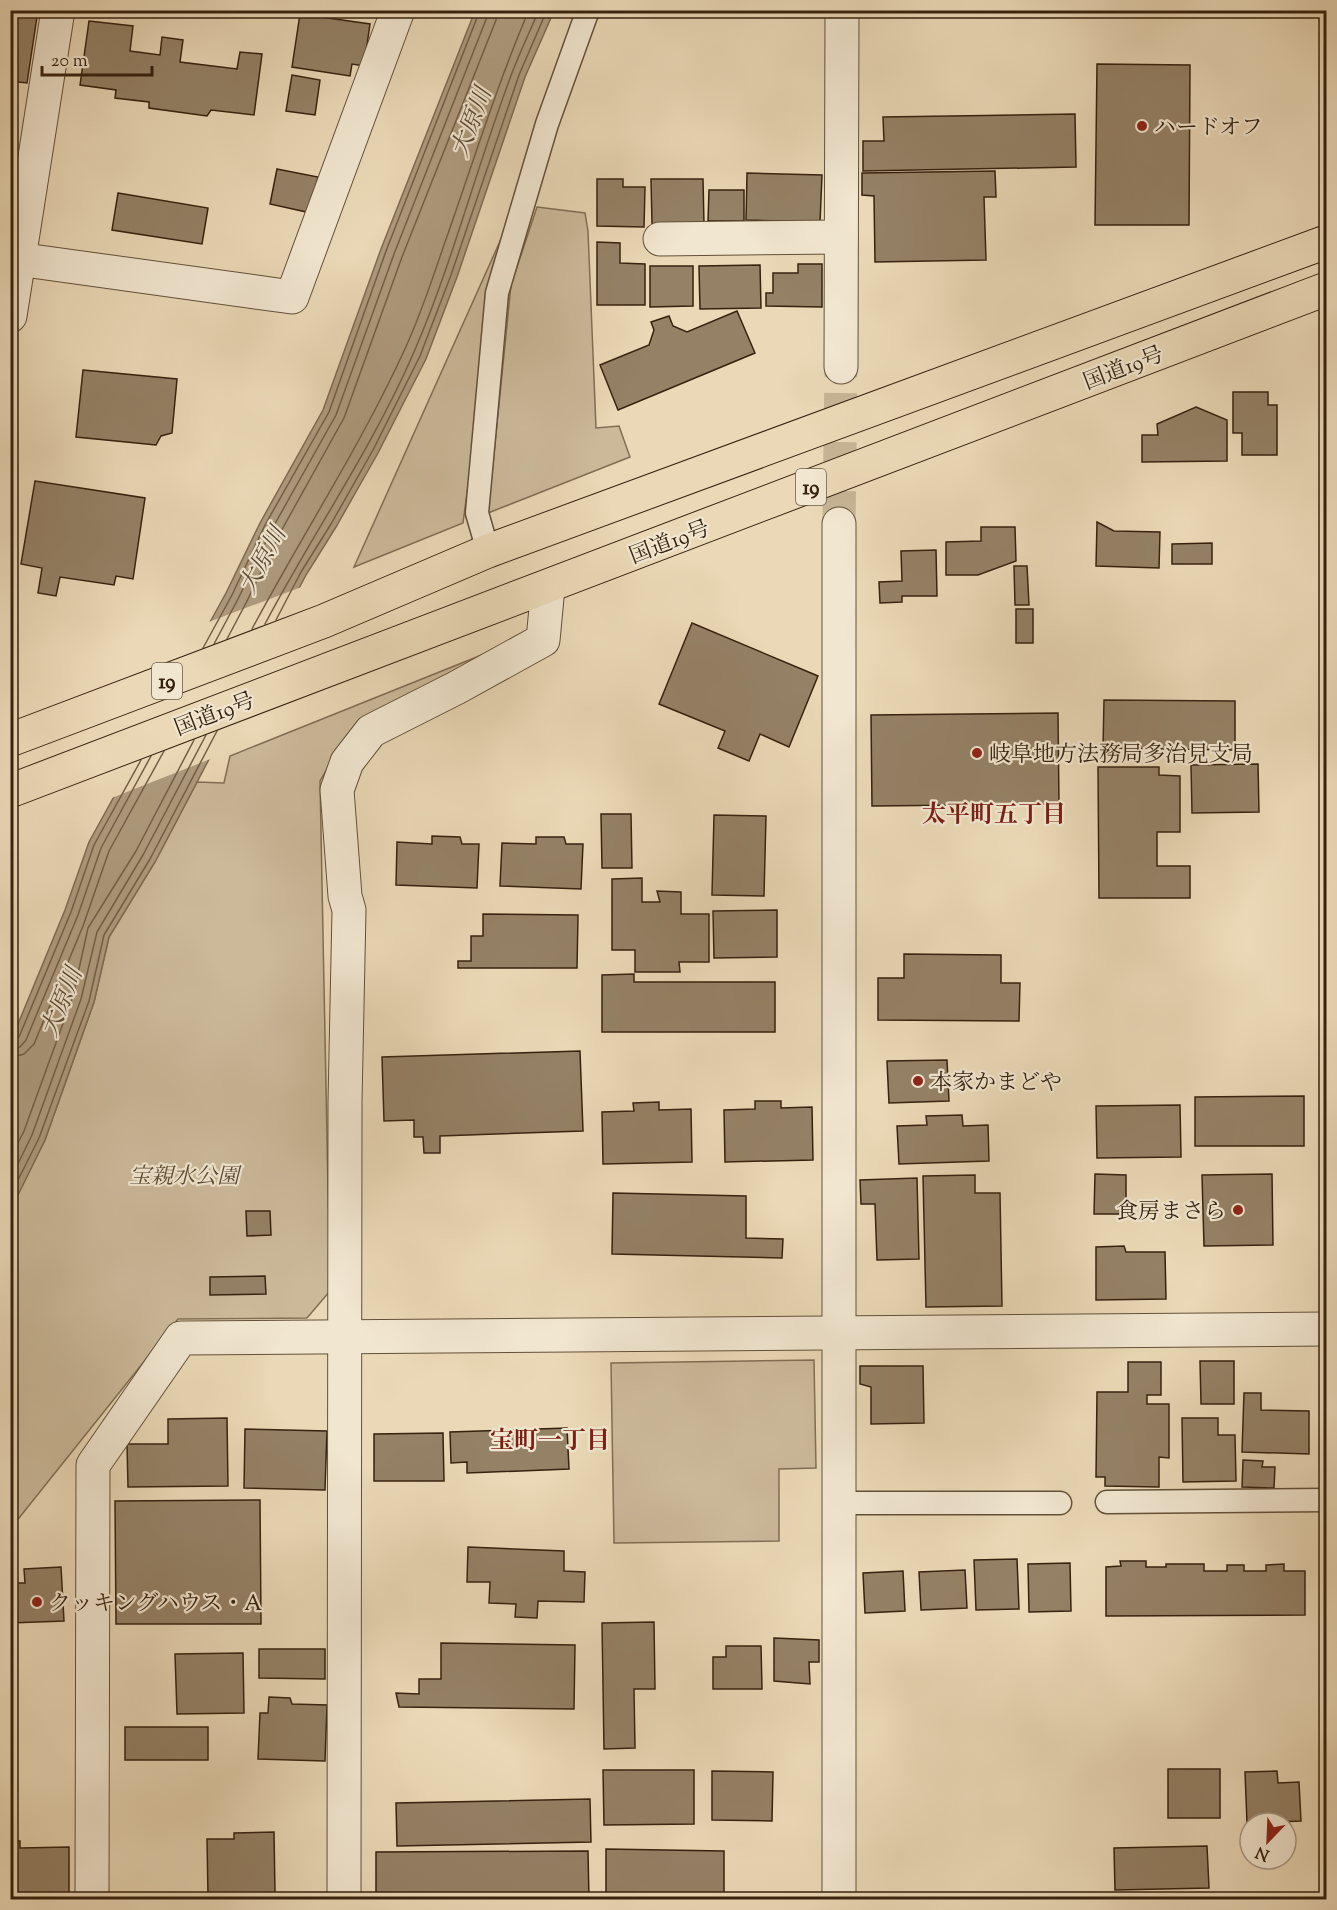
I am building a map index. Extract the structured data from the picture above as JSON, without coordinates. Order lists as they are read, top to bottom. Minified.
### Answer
{"streets":{"highway":["国道19号","19"]},"districts":["太平町五丁目","宝町一丁目"],"water":["大原川"],"parks":["宝親水公園"],"places":["ハードオフ","岐阜地方法務局多治見支局","本家かまどや","食房まさら","クッキングハウス・A"],"scale_bar":"20 m","north":"bottom left"}
